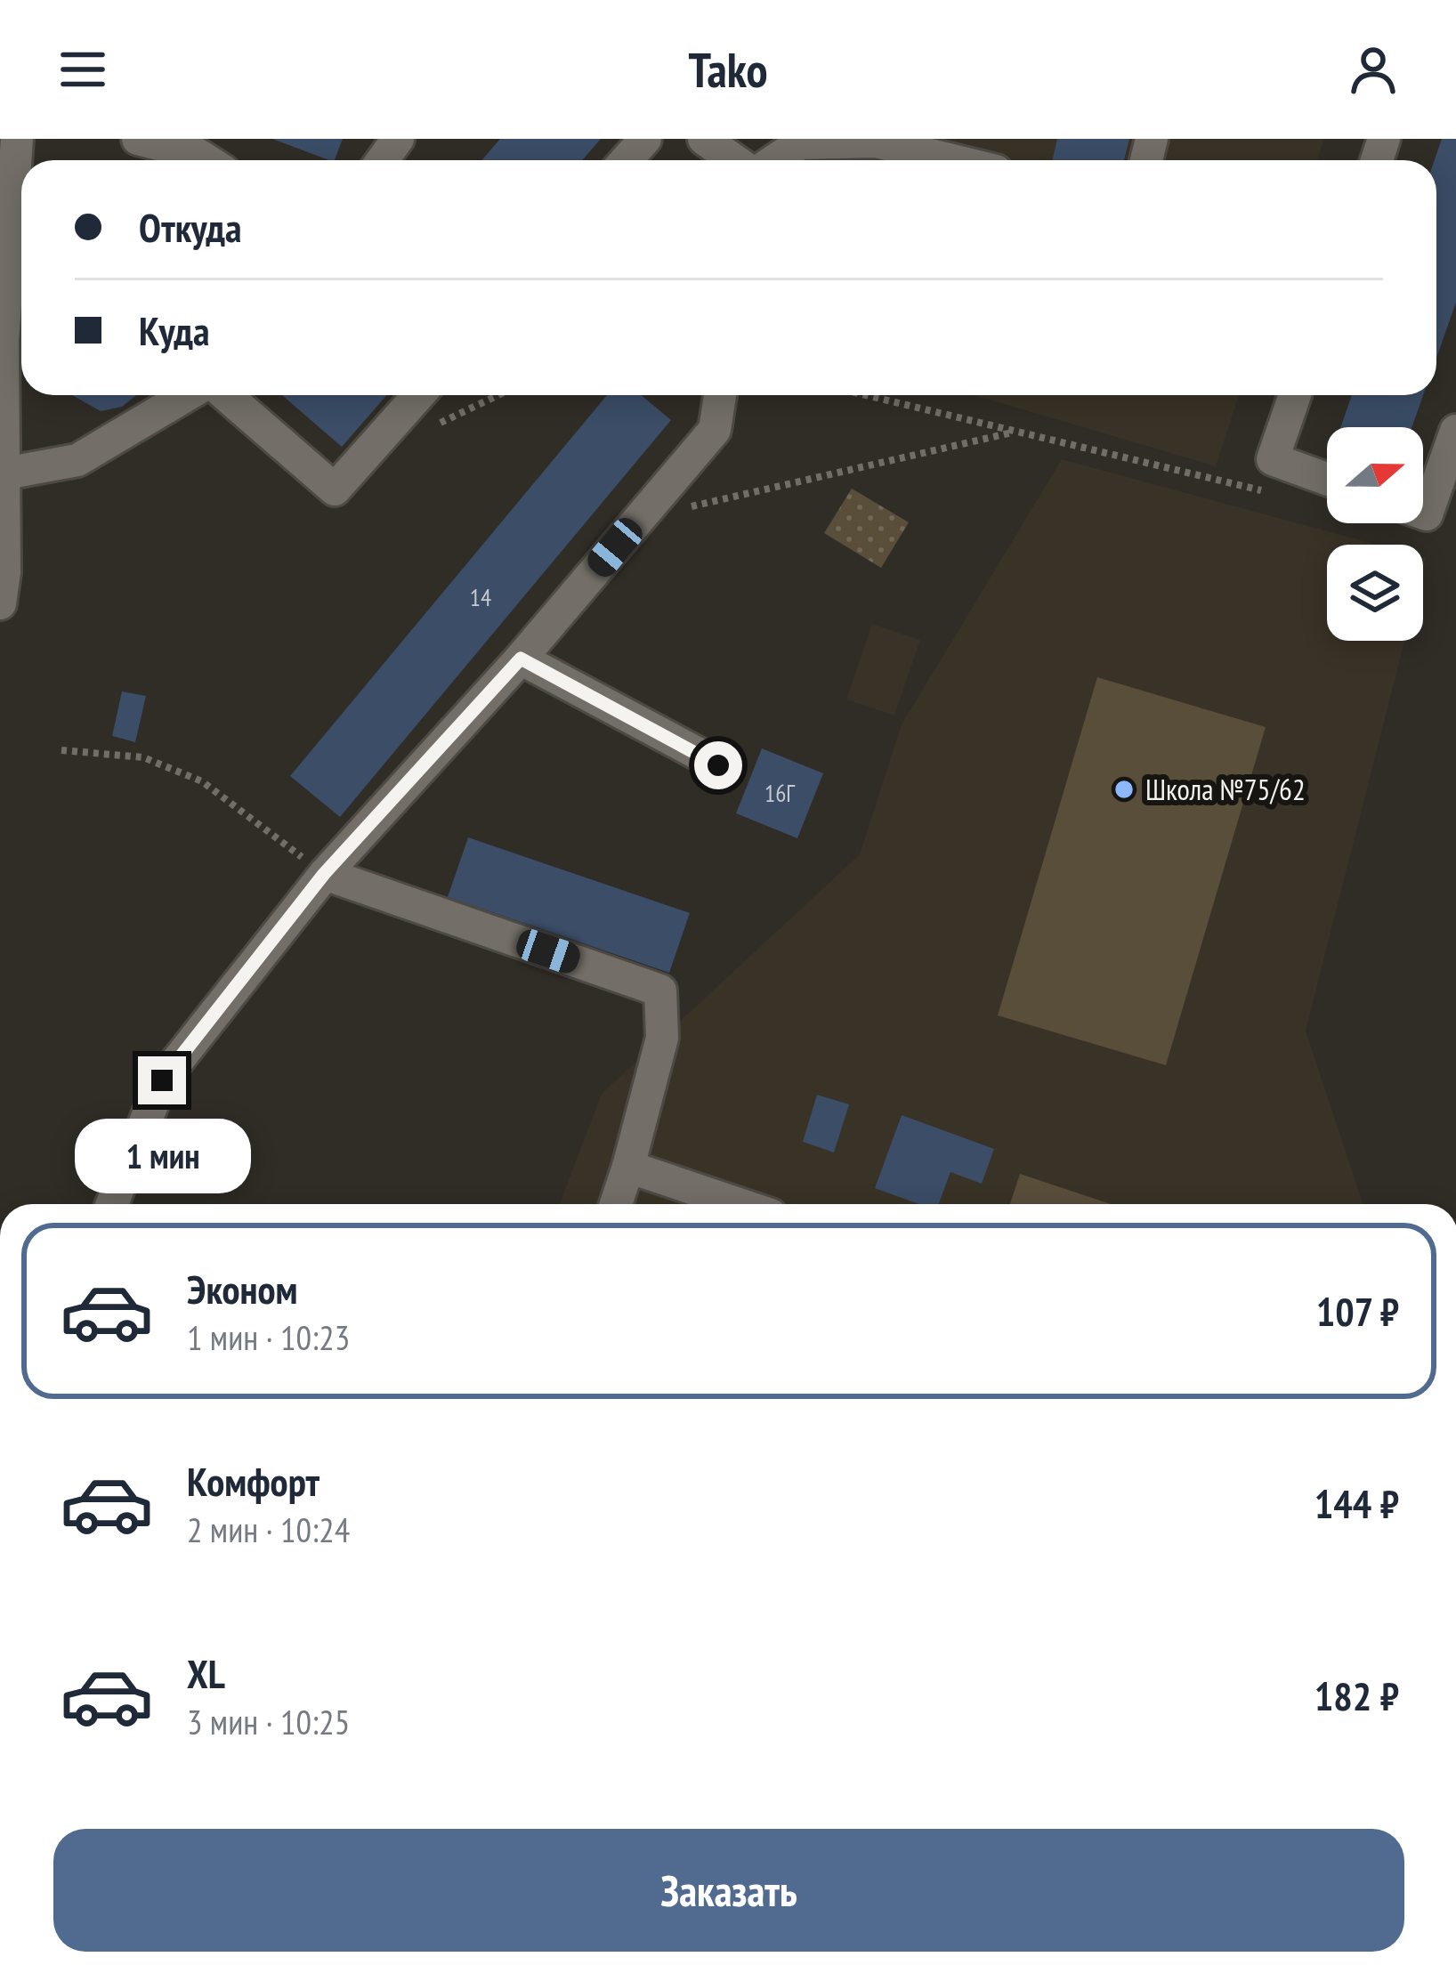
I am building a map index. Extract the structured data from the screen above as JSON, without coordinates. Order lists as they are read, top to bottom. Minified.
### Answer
{"places":["Школа №75/62"],"house_numbers":["14","16Г"],"north":"right","page":{"header":"Tako","banner":["Откуда","Куда"],"bubble":"1 мин","list":[{"name":"Эконом","note":"1 мин · 10:23","value":"107 ₽"},{"name":"Комфорт","note":"2 мин · 10:24","value":"144 ₽"},{"name":"XL","note":"3 мин · 10:25","value":"182 ₽"}],"buttons":"Заказать"}}
